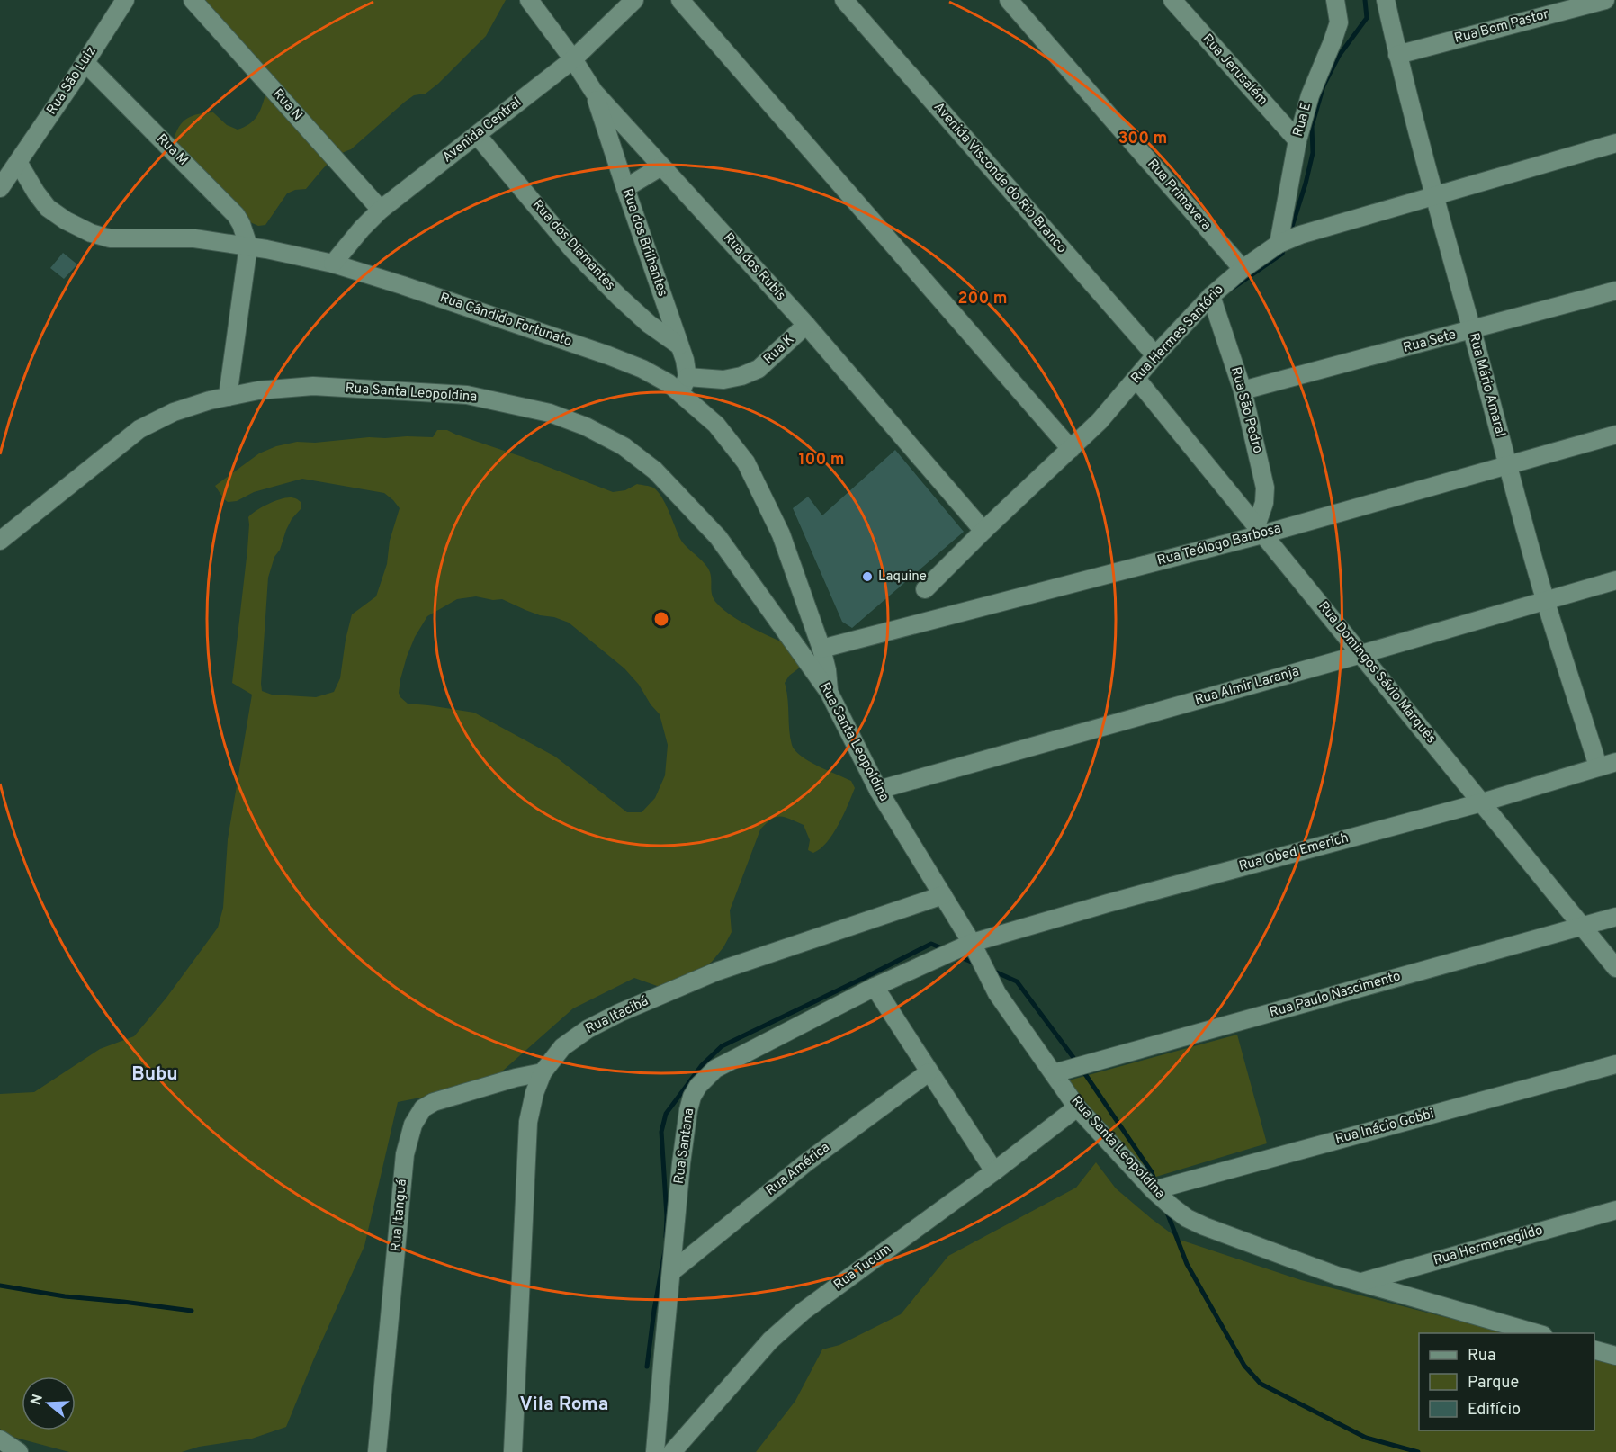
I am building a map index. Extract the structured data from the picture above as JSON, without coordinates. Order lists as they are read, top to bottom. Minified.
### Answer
{"streets":{"street":["Rua Bom Pastor","Rua Jerusalém","Rua São Luiz","Rua N","Rua E","Avenida Central","Rua M","Avenida Visconde do Rio Branco","Rua Primavera","Rua dos Brilhantes","Rua dos Diamantes","Rua dos Rubis","Rua Cândido Fortunato","Rua Hermes Santório","Rua Sete","Rua K","Rua Mário Amaral","Rua Santa Leopoldina","Rua São Pedro","Rua Teólogo Barbosa","Rua Domingos Sávio Marquês","Rua Almir Laranja","Rua Obed Emerich","Rua Paulo Nascimento","Rua Itacibá","Rua Inácio Gobbi","Rua Santana","Rua América","Rua Itanguá","Rua Hermenegildo","Rua Tucum"]},"crossings":[["Rua Bom Pastor","Rua Mário Amaral"],["Rua Jerusalém","Rua E"],["Rua São Luiz","Rua M"],["Rua São Luiz","Rua Cândido Fortunato"],["Rua N","Avenida Central"],["Rua E","Rua Hermes Santório"],["Avenida Central","Rua dos Diamantes"],["Avenida Central","Rua dos Rubis"],["Avenida Central","Rua Cândido Fortunato"],["Rua M","Rua Cândido Fortunato"],["Avenida Visconde do Rio Branco","Rua Hermes Santório"],["Rua Primavera","Rua Hermes Santório"],["Rua dos Brilhantes","Rua dos Diamantes"],["Rua dos Brilhantes","Rua dos Rubis"],["Rua dos Brilhantes","Rua Cândido Fortunato"],["Rua dos Brilhantes","Rua K"],["Rua dos Rubis","Rua Hermes Santório"],["Rua dos Rubis","Rua K"],["Rua Cândido Fortunato","Rua K"],["Rua Cândido Fortunato","Rua Santa Leopoldina"],["Rua Cândido Fortunato","Rua Teólogo Barbosa"],["Rua Hermes Santório","Rua Mário Amaral"],["Rua Hermes Santório","Rua São Pedro"],["Rua Hermes Santório","Rua Domingos Sávio Marquês"],["Rua Sete","Rua Mário Amaral"],["Rua Sete","Rua São Pedro"],["Rua Mário Amaral","Rua Teólogo Barbosa"],["Rua Mário Amaral","Rua Almir Laranja"],["Rua Mário Amaral","Rua Obed Emerich"],["Rua Santa Leopoldina","Rua Almir Laranja"],["Rua Santa Leopoldina","Rua Obed Emerich"],["Rua Santa Leopoldina","Rua Paulo Nascimento"],["Rua Santa Leopoldina","Rua Itacibá"],["Rua Santa Leopoldina","Rua Inácio Gobbi"],["Rua Santa Leopoldina","Rua Santana"],["Rua Santa Leopoldina","Rua Hermenegildo"],["Rua Santa Leopoldina","Rua Tucum"],["Rua São Pedro","Rua Teólogo Barbosa"],["Rua São Pedro","Rua Domingos Sávio Marquês"],["Rua Teólogo Barbosa","Rua Domingos Sávio Marquês"],["Rua Domingos Sávio Marquês","Rua Almir Laranja"],["Rua Domingos Sávio Marquês","Rua Obed Emerich"],["Rua Domingos Sávio Marquês","Rua Paulo Nascimento"],["Rua Obed Emerich","Rua Santana"],["Rua Itacibá","Rua Itanguá"],["Rua Santana","Rua América"]],"districts":["Bubu","Vila Roma"],"places":["Laquine"],"legend":["Rua","Parque","Edifício"],"north":"left","rings":["300 m","200 m","100 m"]}
